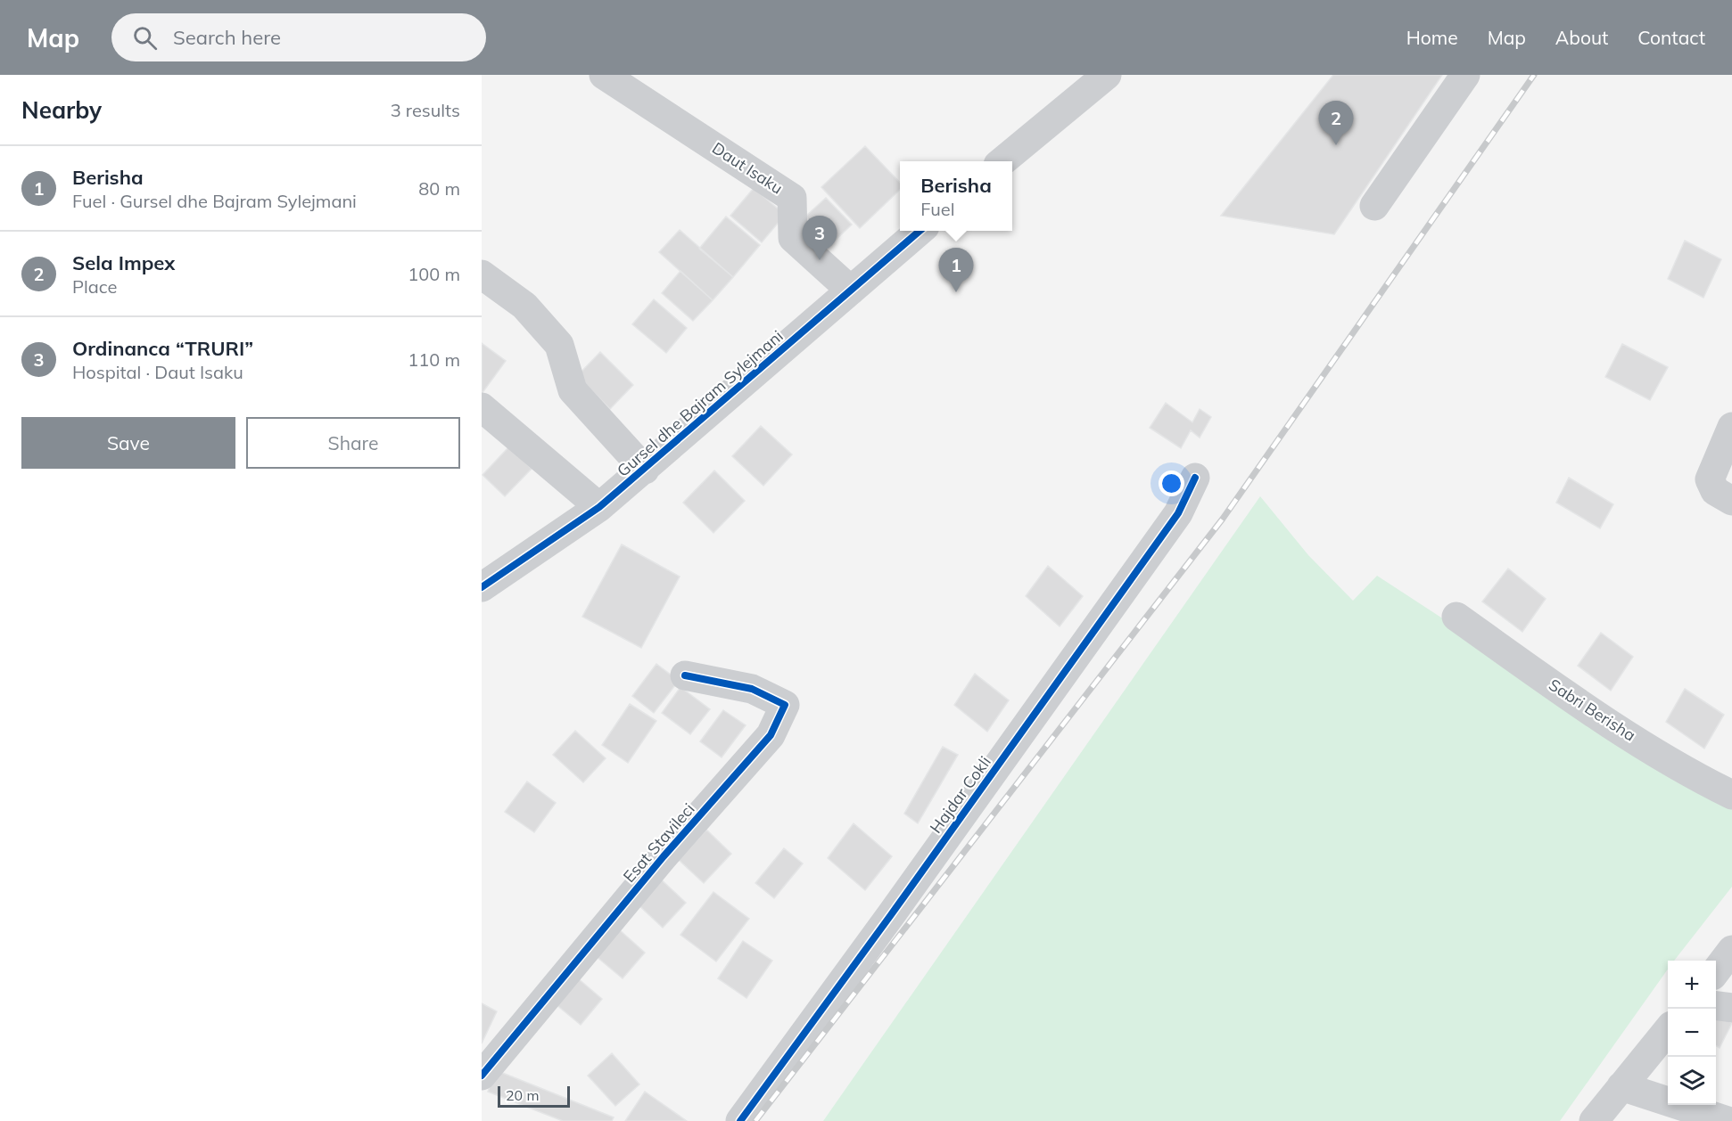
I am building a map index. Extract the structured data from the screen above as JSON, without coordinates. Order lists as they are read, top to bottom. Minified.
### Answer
{"streets":{"street":["Daut Isaku","Gursel dhe Bajram Sylejmani","Sabri Berisha","Hajdar Cokli","Esat Stavileci"]},"crossings":[["Daut Isaku","Gursel dhe Bajram Sylejmani"]],"scale_bar":"20 m","page":{"header":"Map","search":"Search here","nav":["Home","Map","About","Contact"],"heading":["Nearby","3 results"],"pins":["2","3","1"],"list":[{"mark":"1","name":"Berisha","note":"Fuel · Gursel dhe Bajram Sylejmani","value":"80 m"},{"mark":"2","name":"Sela Impex","note":"Place","value":"100 m"},{"mark":"3","name":"Ordinanca “TRURI”","note":"Hospital · Daut Isaku","value":"110 m"}],"popup":["Berisha","Fuel"],"buttons":["Save","Share"],"map_buttons":["+","−"],"scale":"20 m"}}
